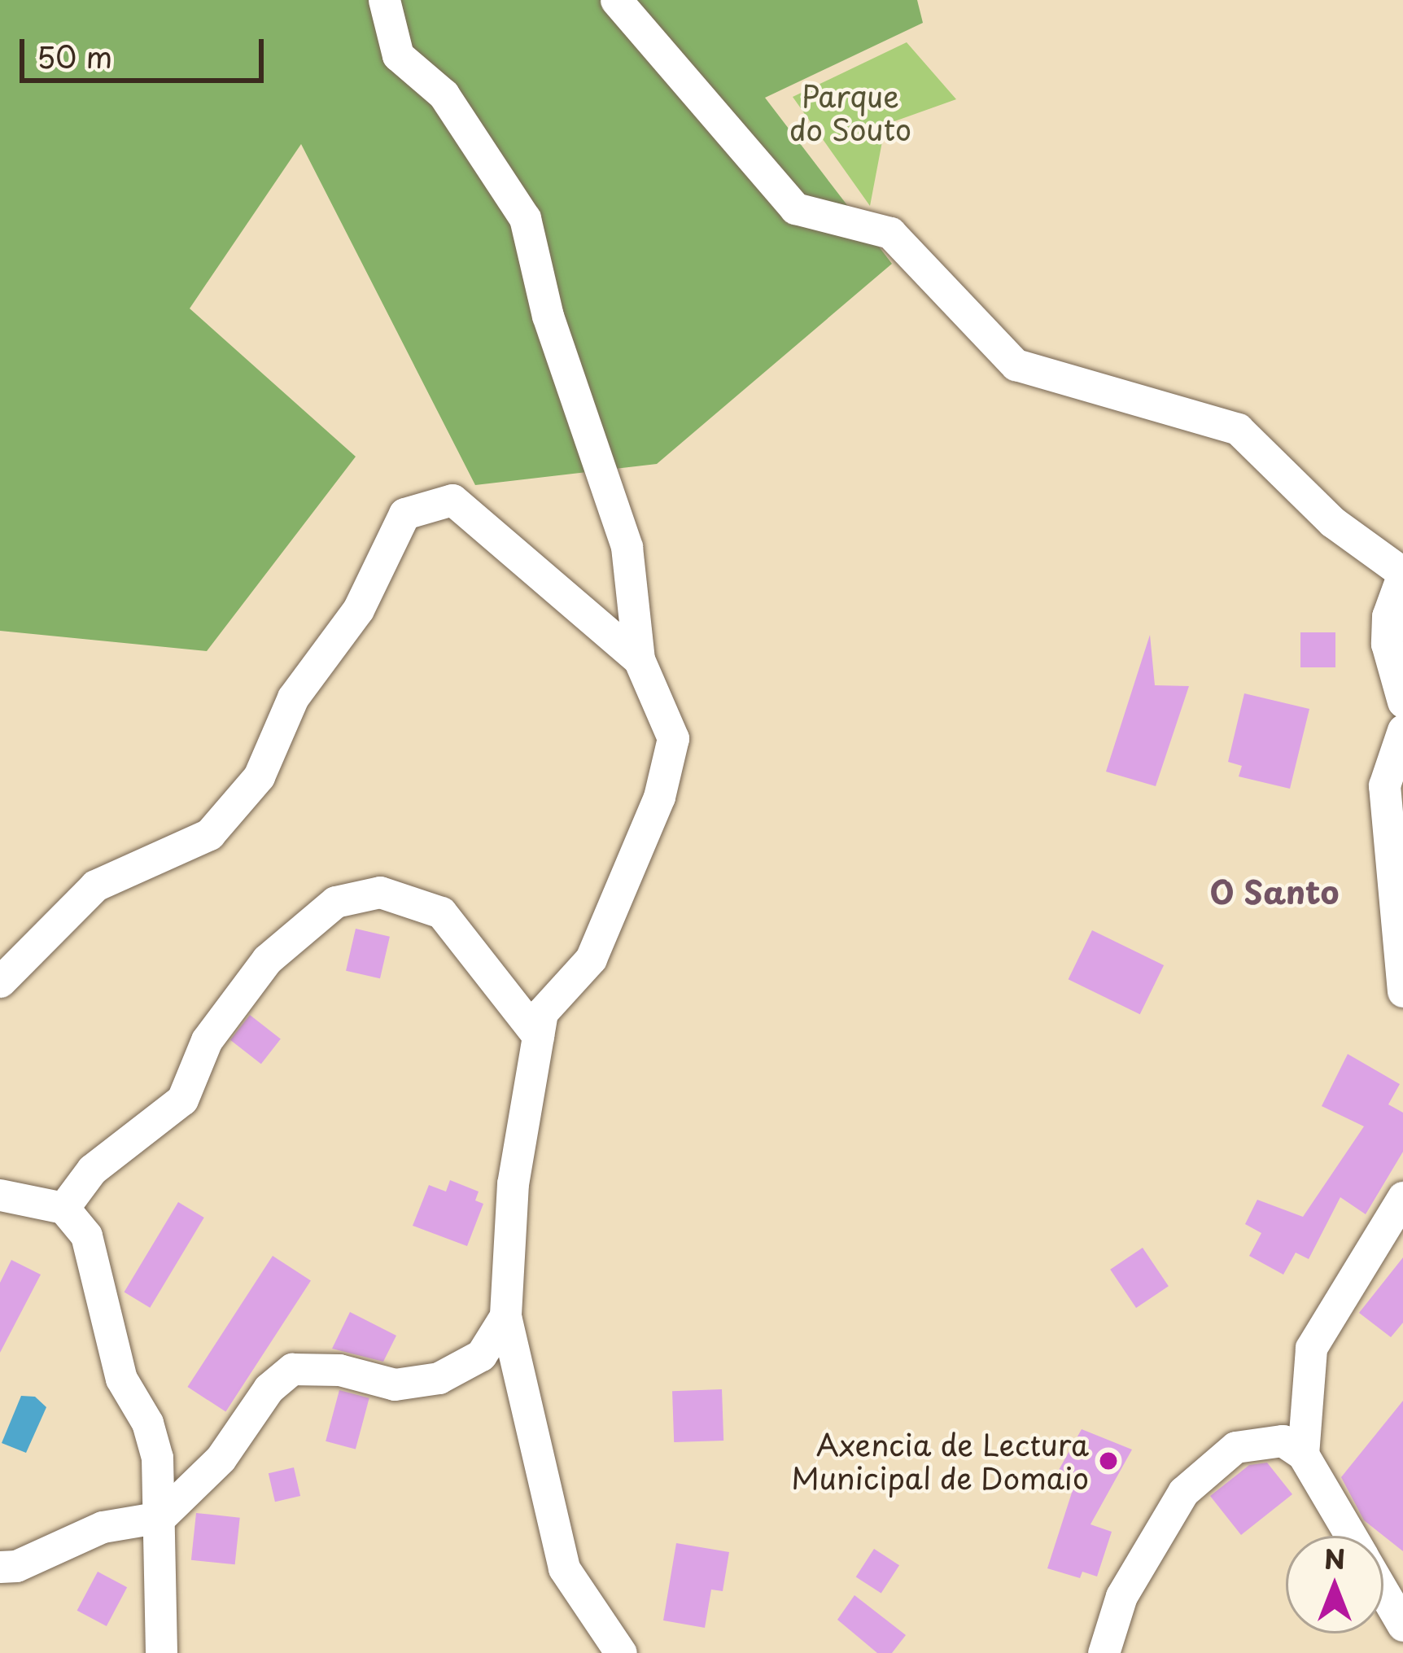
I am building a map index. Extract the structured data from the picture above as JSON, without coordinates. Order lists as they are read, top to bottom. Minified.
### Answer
{"districts":["O Santo"],"parks":["Parque do Souto"],"places":["Axencia de Lectura Municipal de Domaio"],"scale_bar":"50 m","north":"top"}
